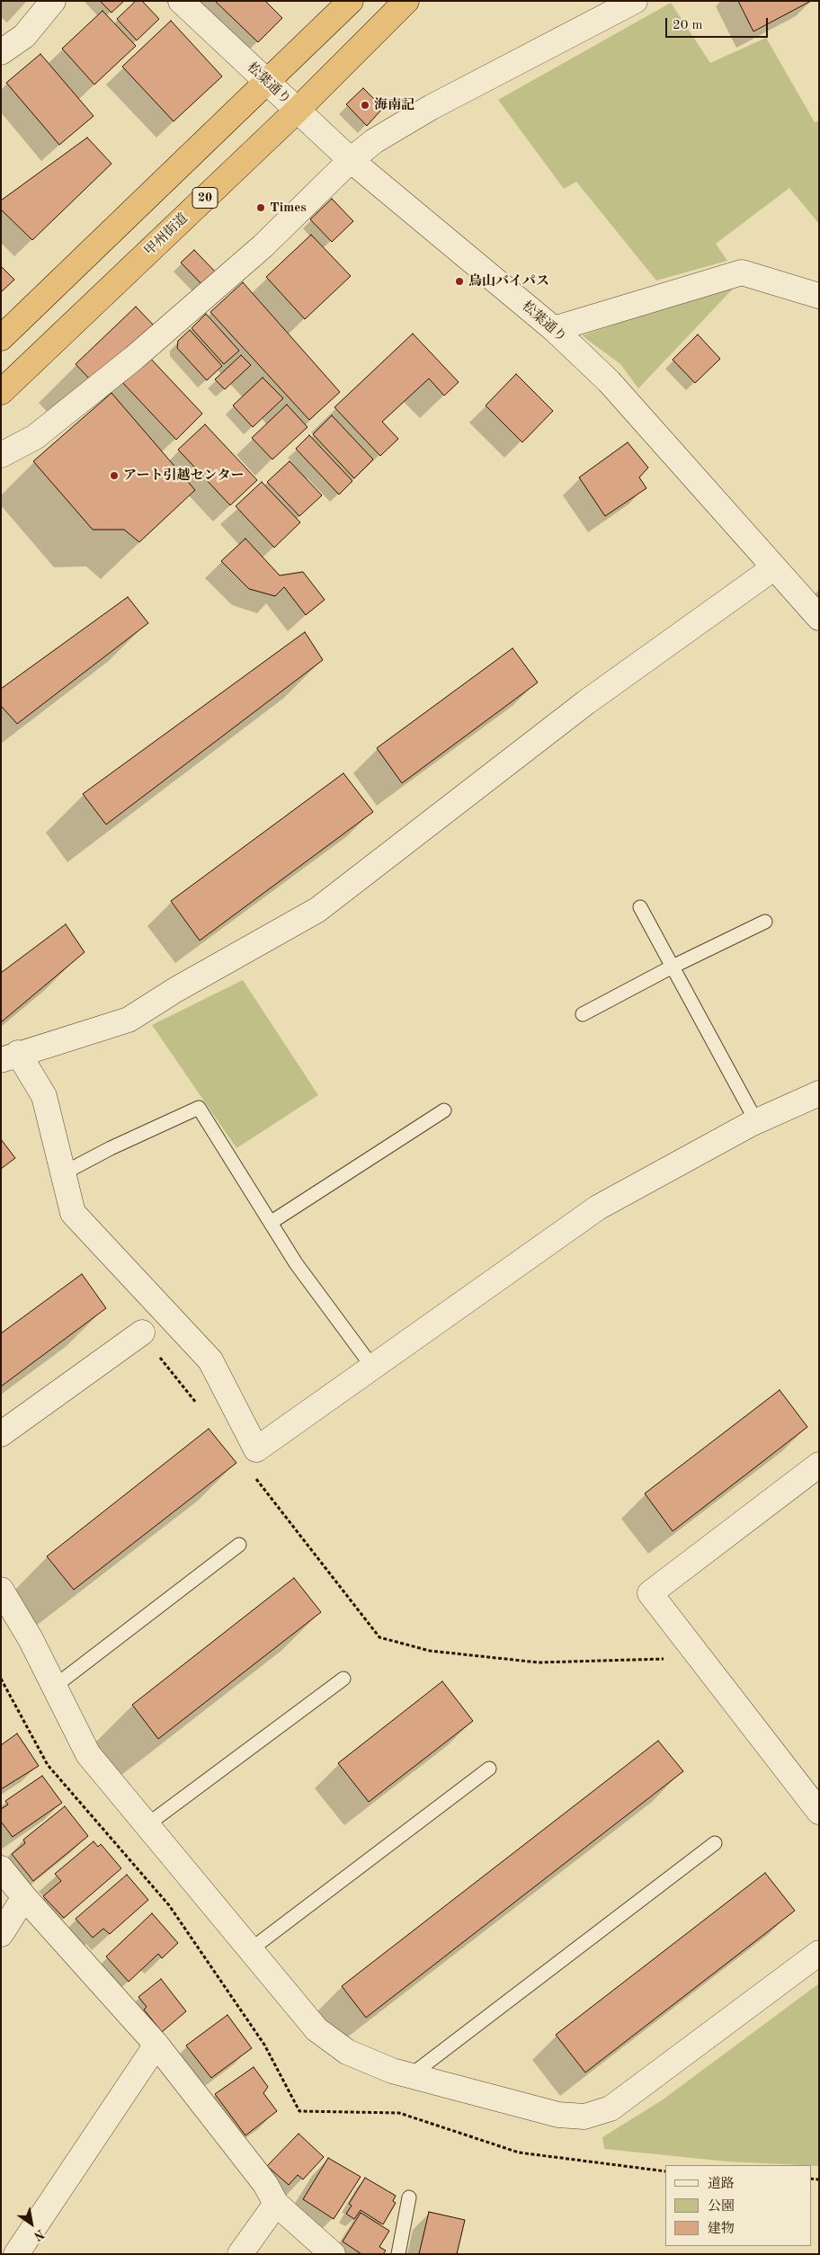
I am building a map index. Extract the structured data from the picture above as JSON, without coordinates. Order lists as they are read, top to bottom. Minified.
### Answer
{"streets":{"highway":["20","甲州街道"],"street":["松葉通り"]},"crossings":[["松葉通り","甲州街道"]],"places":["海南記","Times","烏山バイパス","アート引越センター"],"legend":["道路","公園","建物"],"scale_bar":"20 m","north":"bottom right"}
